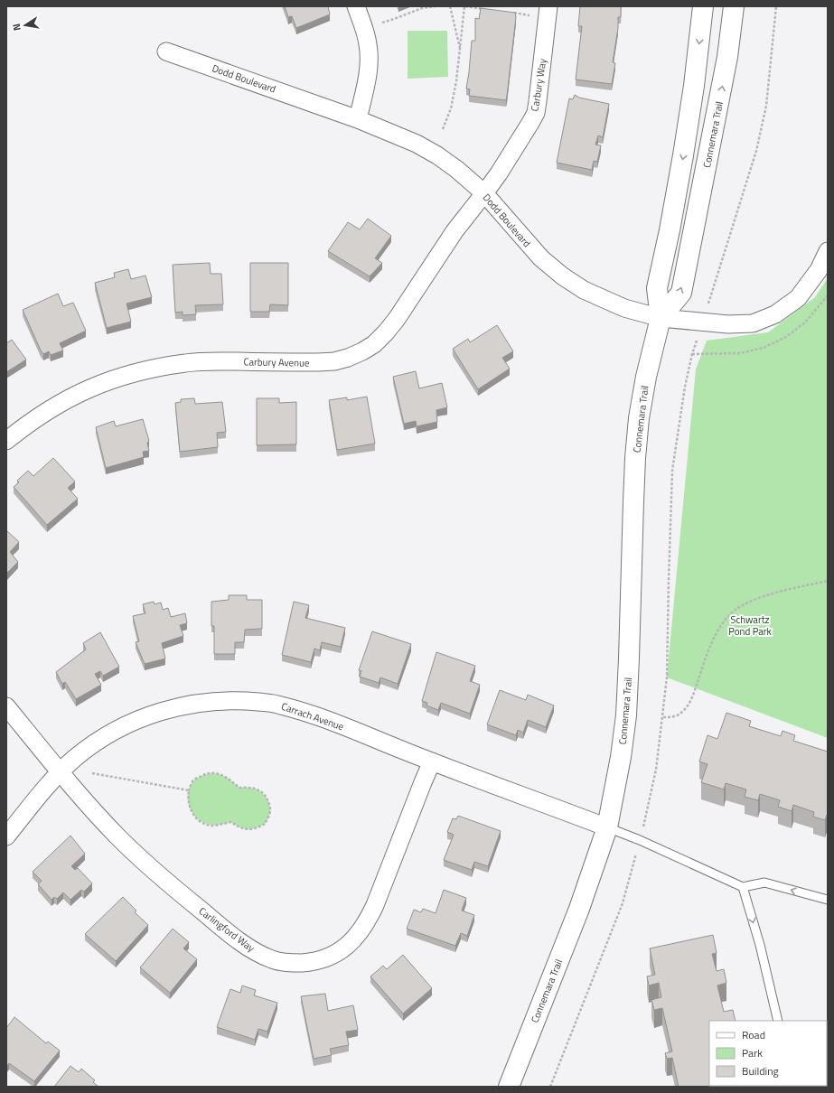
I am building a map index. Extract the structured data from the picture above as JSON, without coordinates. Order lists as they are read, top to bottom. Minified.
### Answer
{"streets":{"street":["Dodd Boulevard","Carbury Way","Connemara Trail","Carbury Avenue","Carrach Avenue","Carlingford Way"]},"crossings":[["Dodd Boulevard","Carbury Way"],["Dodd Boulevard","Connemara Trail"],["Dodd Boulevard","Carbury Avenue"],["Carbury Way","Carbury Avenue"],["Connemara Trail","Carrach Avenue"],["Carrach Avenue","Carlingford Way"]],"parks":["Schwartz Pond Park"],"legend":["Road","Park","Building"],"north":"left"}
